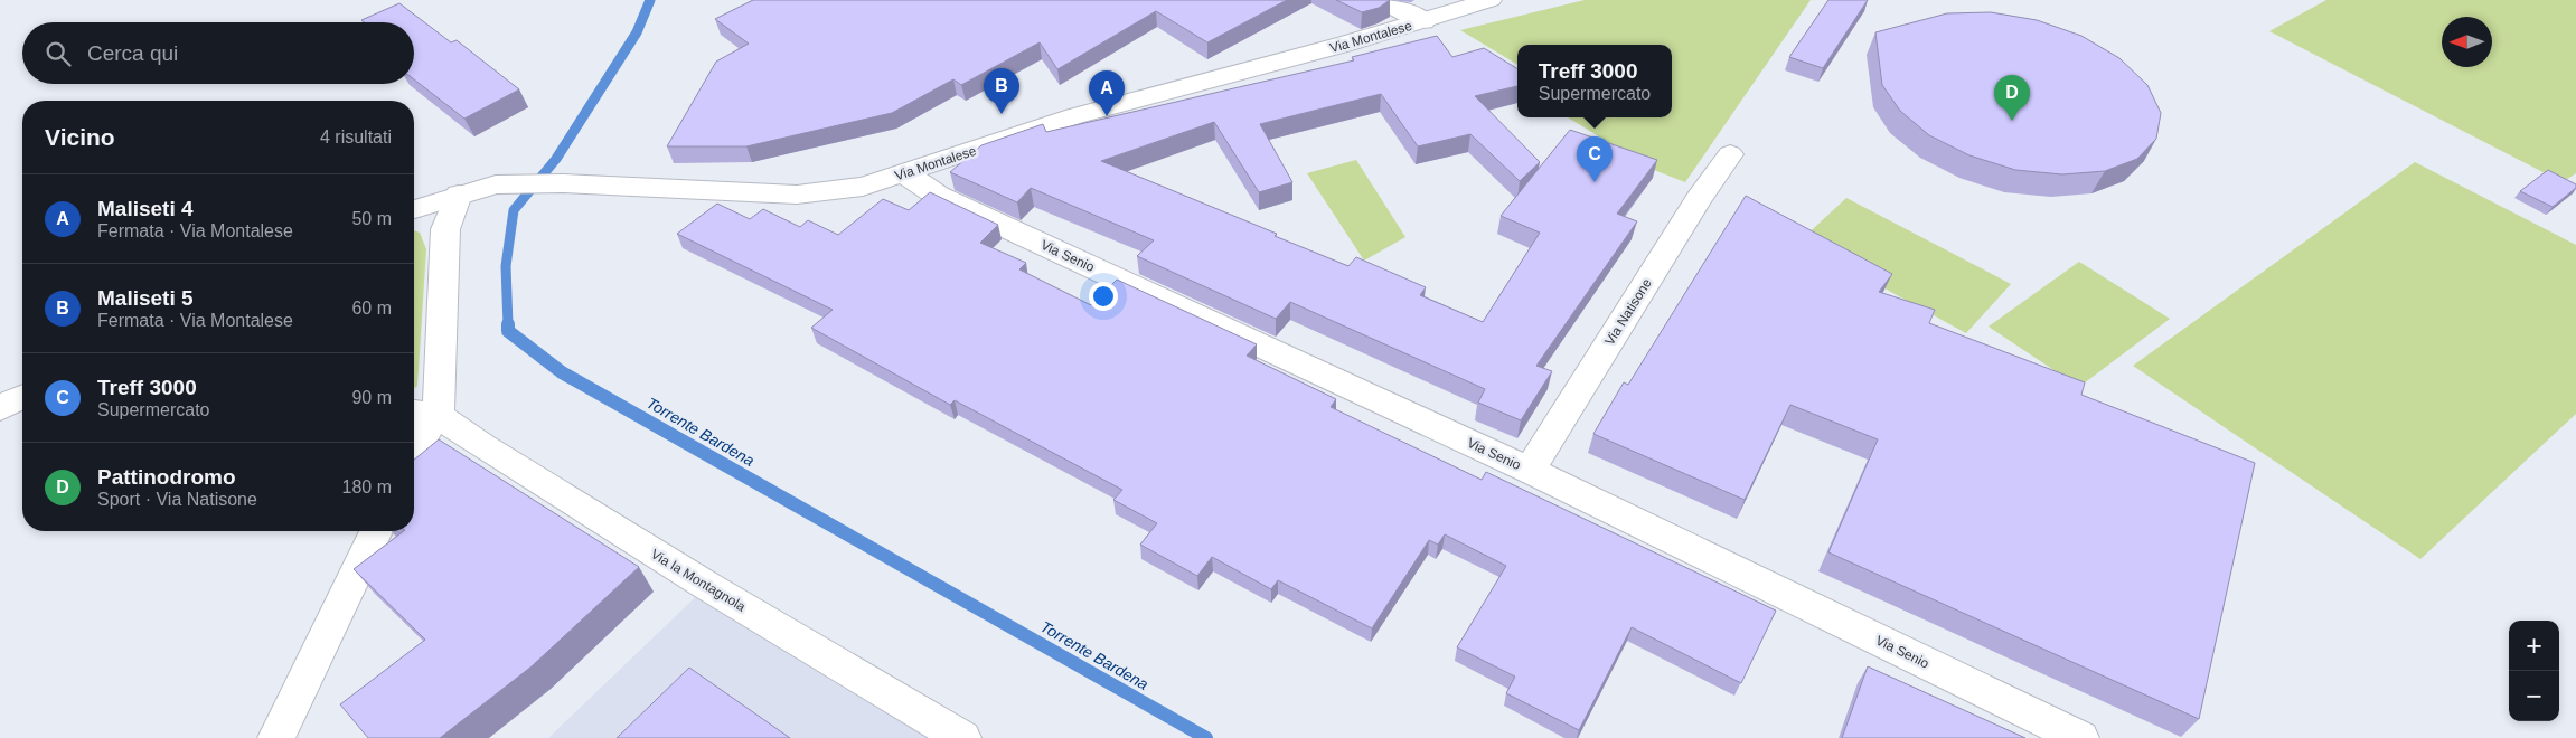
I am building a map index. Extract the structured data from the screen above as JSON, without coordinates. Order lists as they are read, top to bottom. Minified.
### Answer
{"streets":{"street":["Via Montalese","Via Senio","Via Natisone","Via la Montagnola"]},"crossings":[["Via Montalese","Via Senio"],["Via Senio","Via Natisone"]],"water":["Torrente Bardena"],"north":"left","page":{"search":"Cerca qui","popup":["Treff 3000","Supermercato"],"pins":["B","A","D","C"],"heading":["Vicino","4 risultati"],"list":[{"mark":"A","name":"Maliseti 4","note":"Fermata · Via Montalese","value":"50 m"},{"mark":"B","name":"Maliseti 5","note":"Fermata · Via Montalese","value":"60 m"},{"mark":"C","name":"Treff 3000","note":"Supermercato","value":"90 m"},{"mark":"D","name":"Pattinodromo","note":"Sport · Via Natisone","value":"180 m"}],"map_buttons":["+","−"]}}
